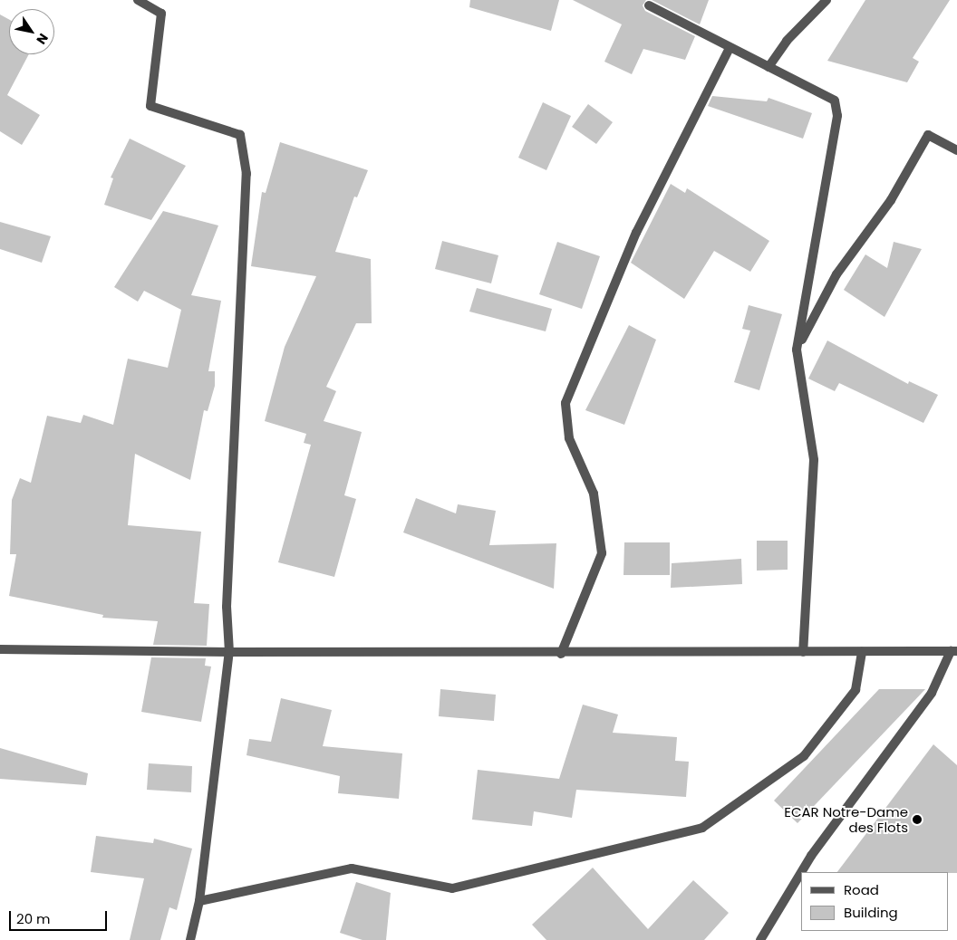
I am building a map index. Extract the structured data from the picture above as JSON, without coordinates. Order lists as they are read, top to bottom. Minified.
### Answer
{"places":["ECAR Notre-Dame des Flots"],"legend":["Road","Building"],"scale_bar":"20 m","north":"bottom right"}
